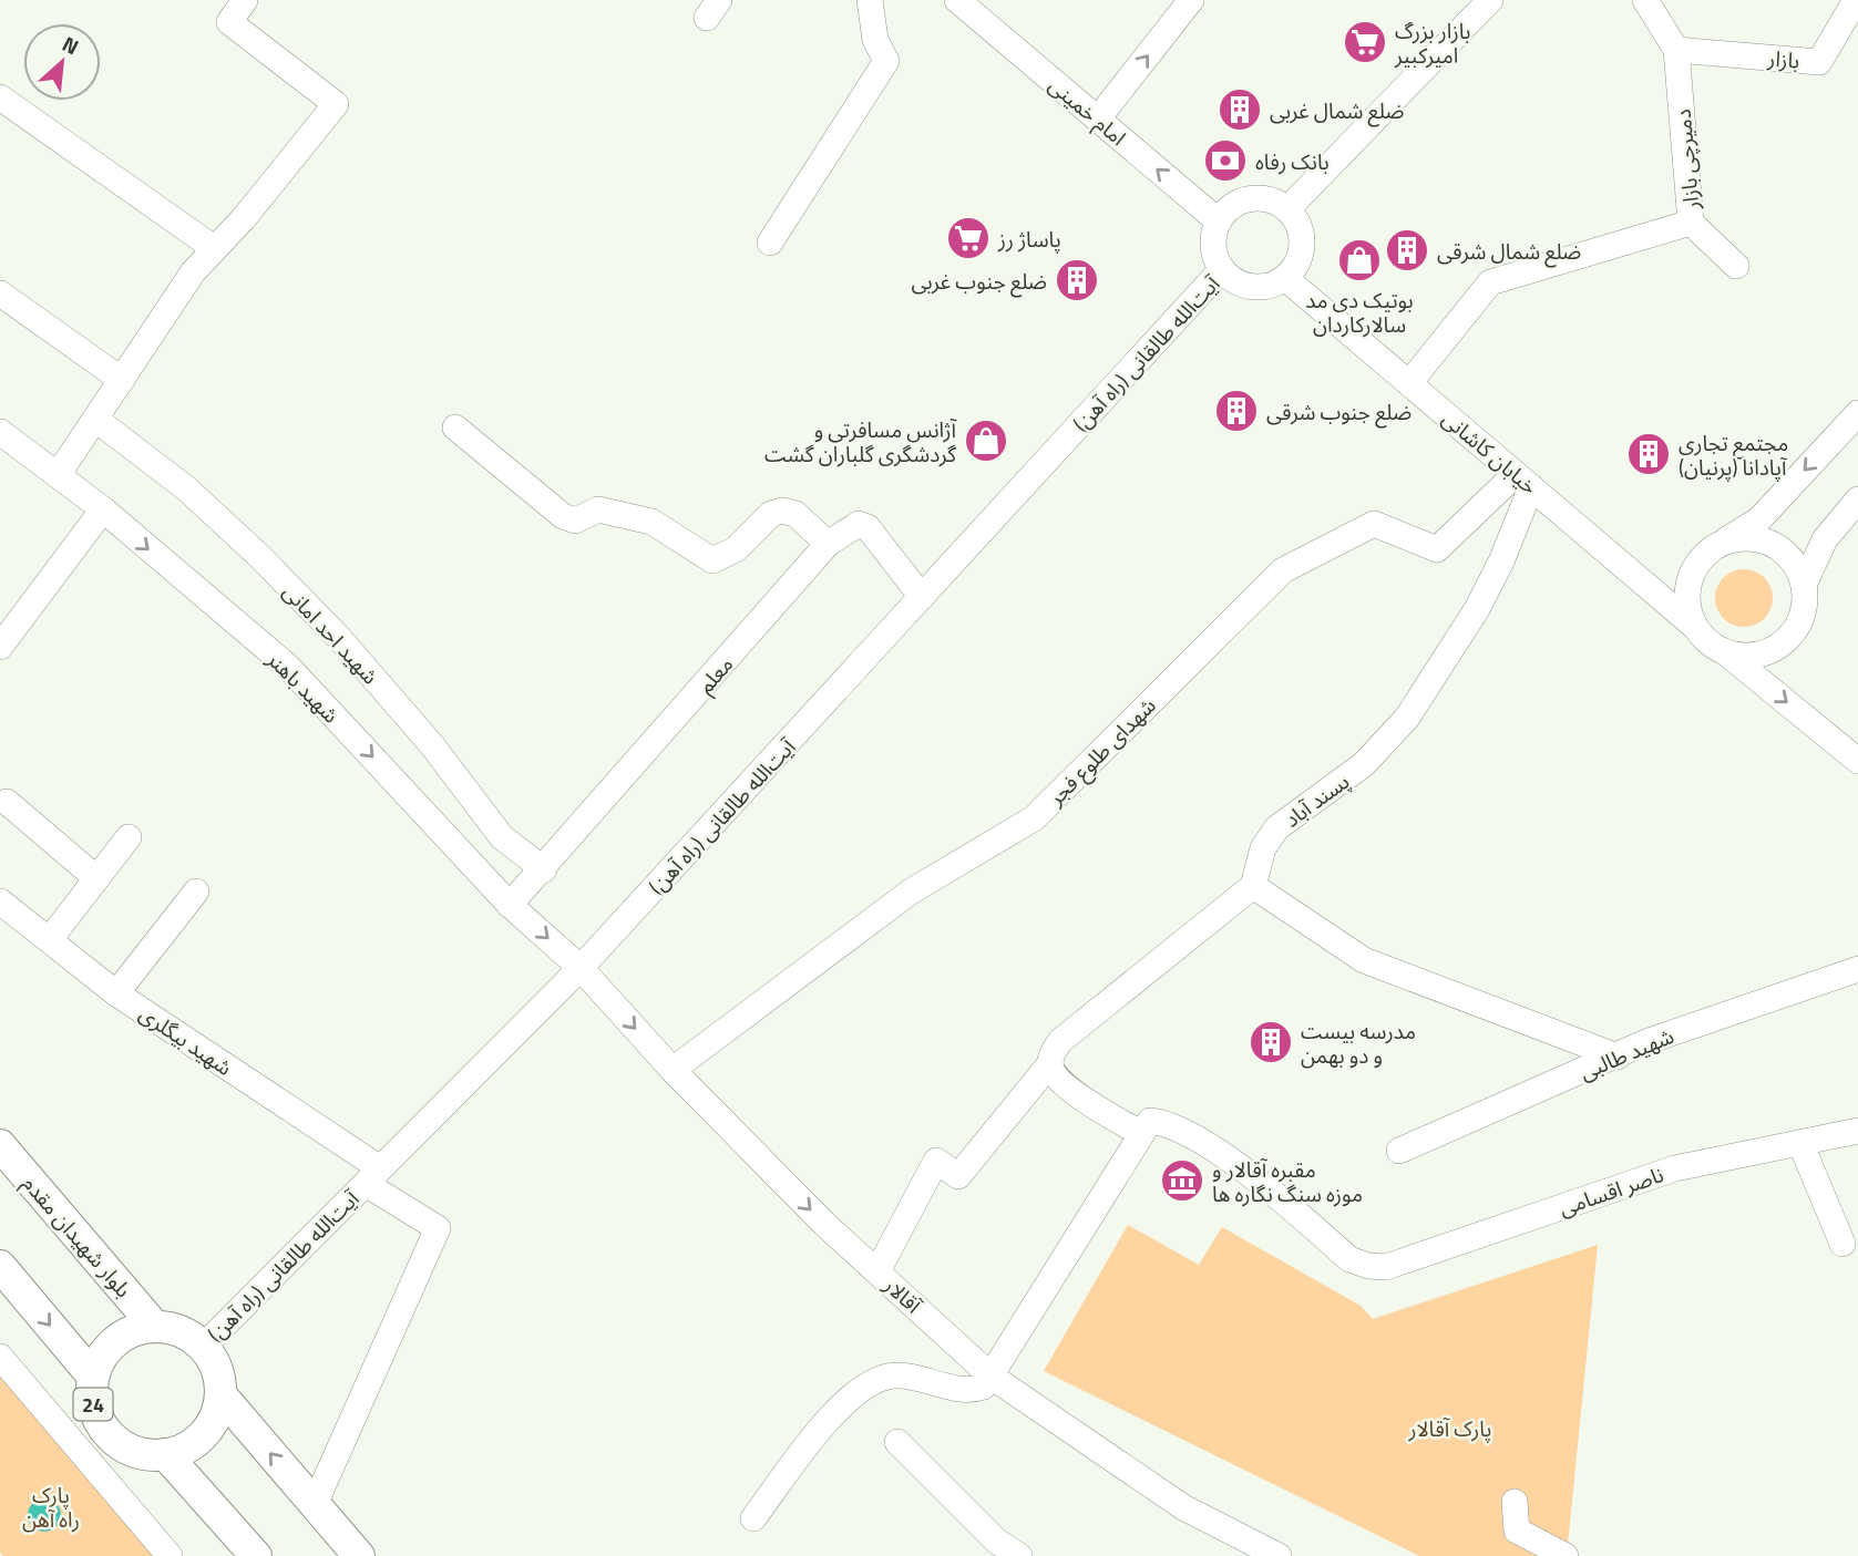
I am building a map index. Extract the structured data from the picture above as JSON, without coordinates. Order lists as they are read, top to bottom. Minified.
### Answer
{"streets":{"main road":["بلوار شهیدان مقدم","24"],"street":["بازار","امام خمینی","دمیرچی بازار","(راه آهن) آیت‌الله طالقانی","خیابان کاشانی","شهید احد امانی","معلم","شهید باهنر","شهدای طلوع فجر","پسند آباد","شهید بیگلری","شهید طالبی","ناصر اقسامی","آقالار"]},"crossings":[["بازار","دمیرچی بازار"],["امام خمینی","(راه آهن) آیت‌الله طالقانی"],["امام خمینی","خیابان کاشانی"],["دمیرچی بازار","خیابان کاشانی"],["(راه آهن) آیت‌الله طالقانی","خیابان کاشانی"],["(راه آهن) آیت‌الله طالقانی","معلم"],["(راه آهن) آیت‌الله طالقانی","شهید باهنر"],["(راه آهن) آیت‌الله طالقانی","شهید بیگلری"],["(راه آهن) آیت‌الله طالقانی","بلوار شهیدان مقدم"],["(راه آهن) آیت‌الله طالقانی","آقالار"],["(راه آهن) آیت‌الله طالقانی","24"],["خیابان کاشانی","شهدای طلوع فجر"],["خیابان کاشانی","پسند آباد"],["شهید احد امانی","معلم"],["معلم","شهید باهنر"],["شهید باهنر","آقالار"],["شهدای طلوع فجر","پسند آباد"],["شهدای طلوع فجر","آقالار"],["بلوار شهیدان مقدم","24"]],"one_way":["امام خمینی","شهید باهنر","آقالار"],"parks":["پارک آقالار","پارک راه آهن"],"places":{"supermarket":["بازار بزرگ امیرکبیر","پاساژ رز"],"building":["ضلع شمال غربی","ضلع شمال شرقی","ضلع جنوب غربی","ضلع جنوب شرقی","مجتمع تجاری آپادانا (پرنیان)","مدرسه بیست و دو بهمن"],"bank":["بانک رفاه"],"shop":["بوتیک دی مد سالارکاردان","آژانس مسافرتی و گردشگری گلباران گشت"],"museum":["مقبره آقالار و موزه سنگ نگاره ها"]},"north":"top right"}
